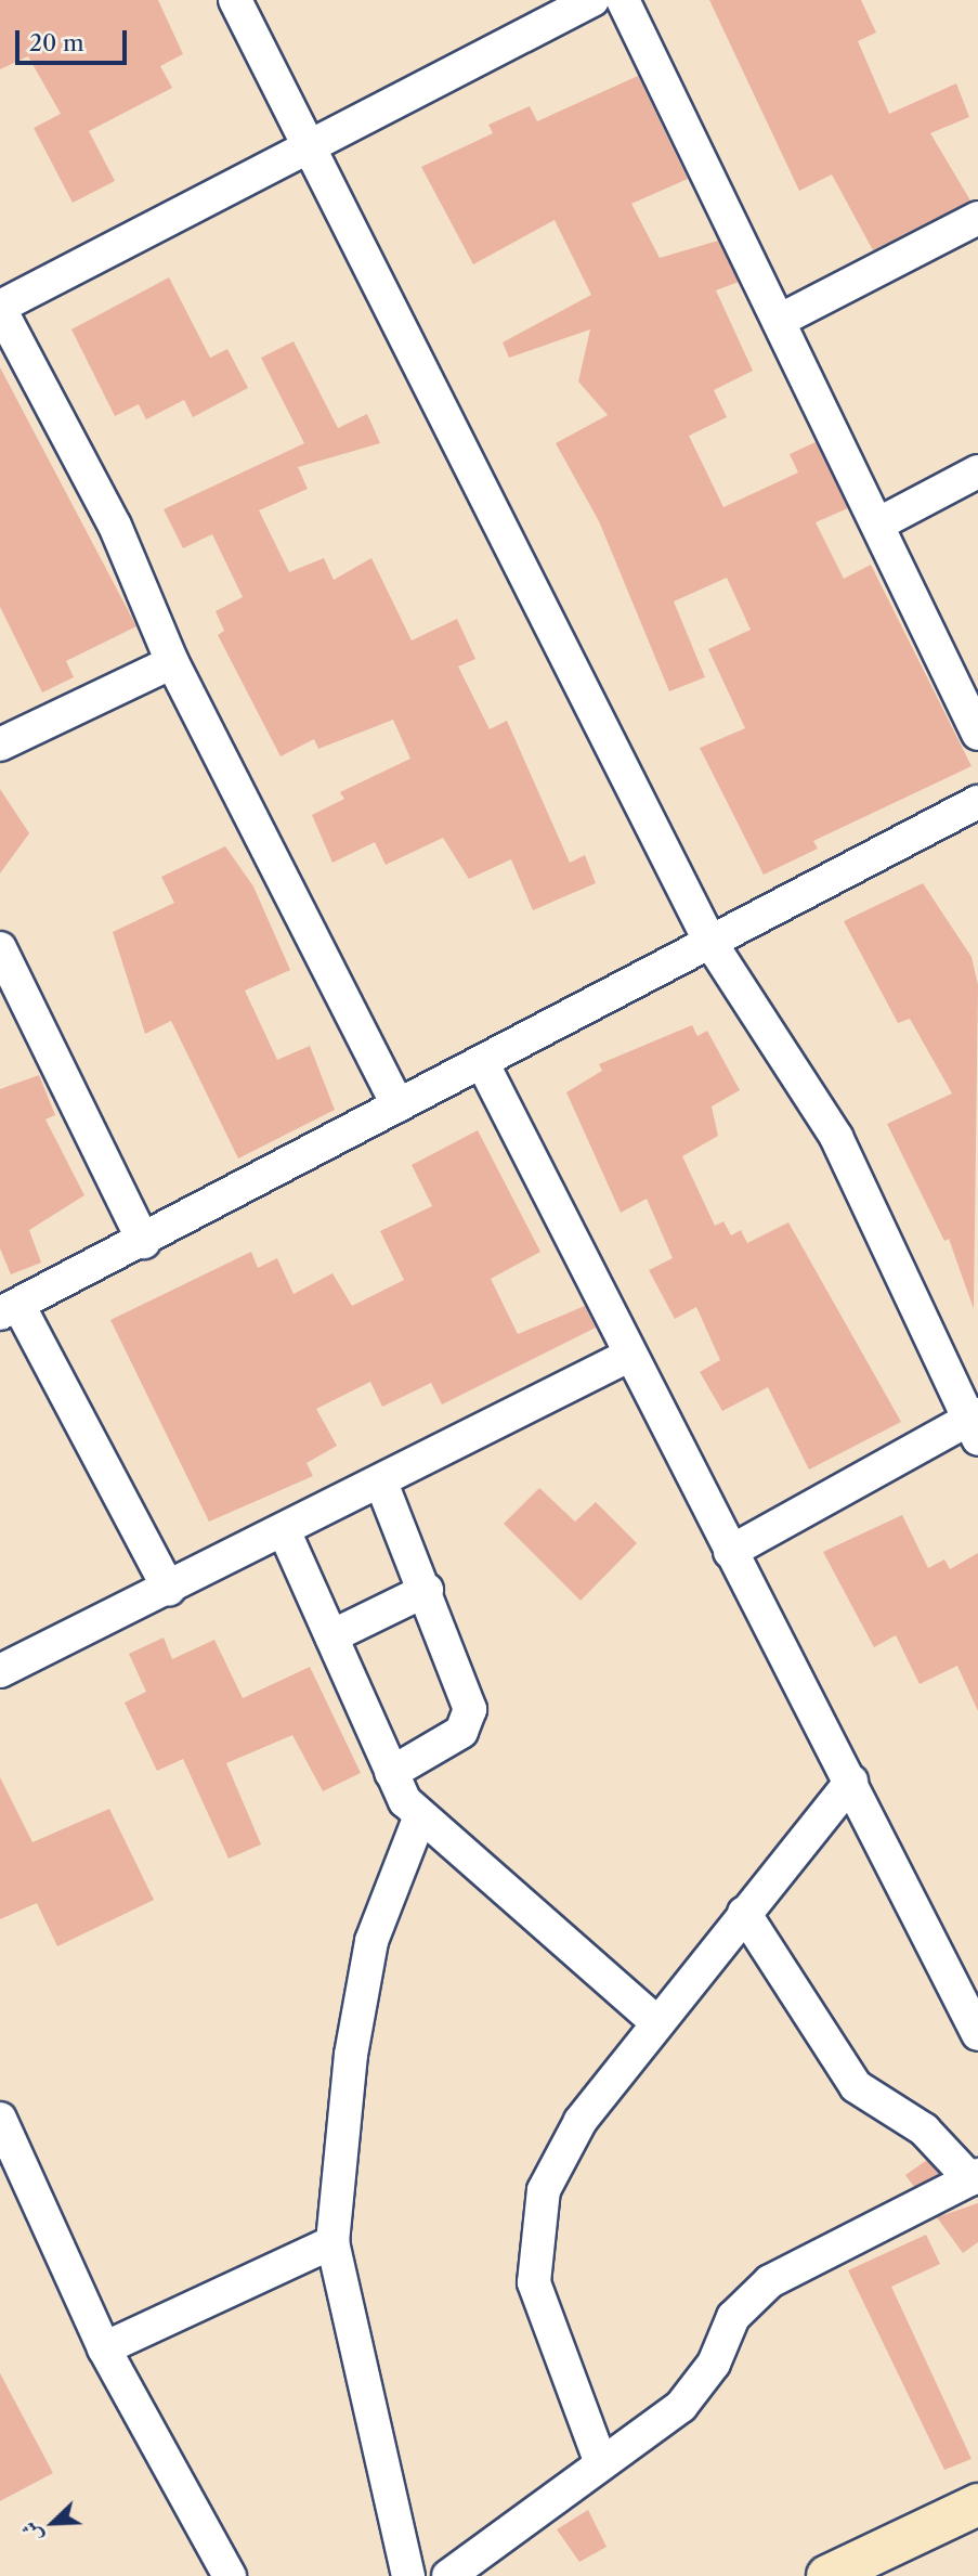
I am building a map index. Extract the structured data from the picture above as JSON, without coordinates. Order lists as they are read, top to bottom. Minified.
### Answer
{"scale_bar":"20 m","north":"bottom left"}
